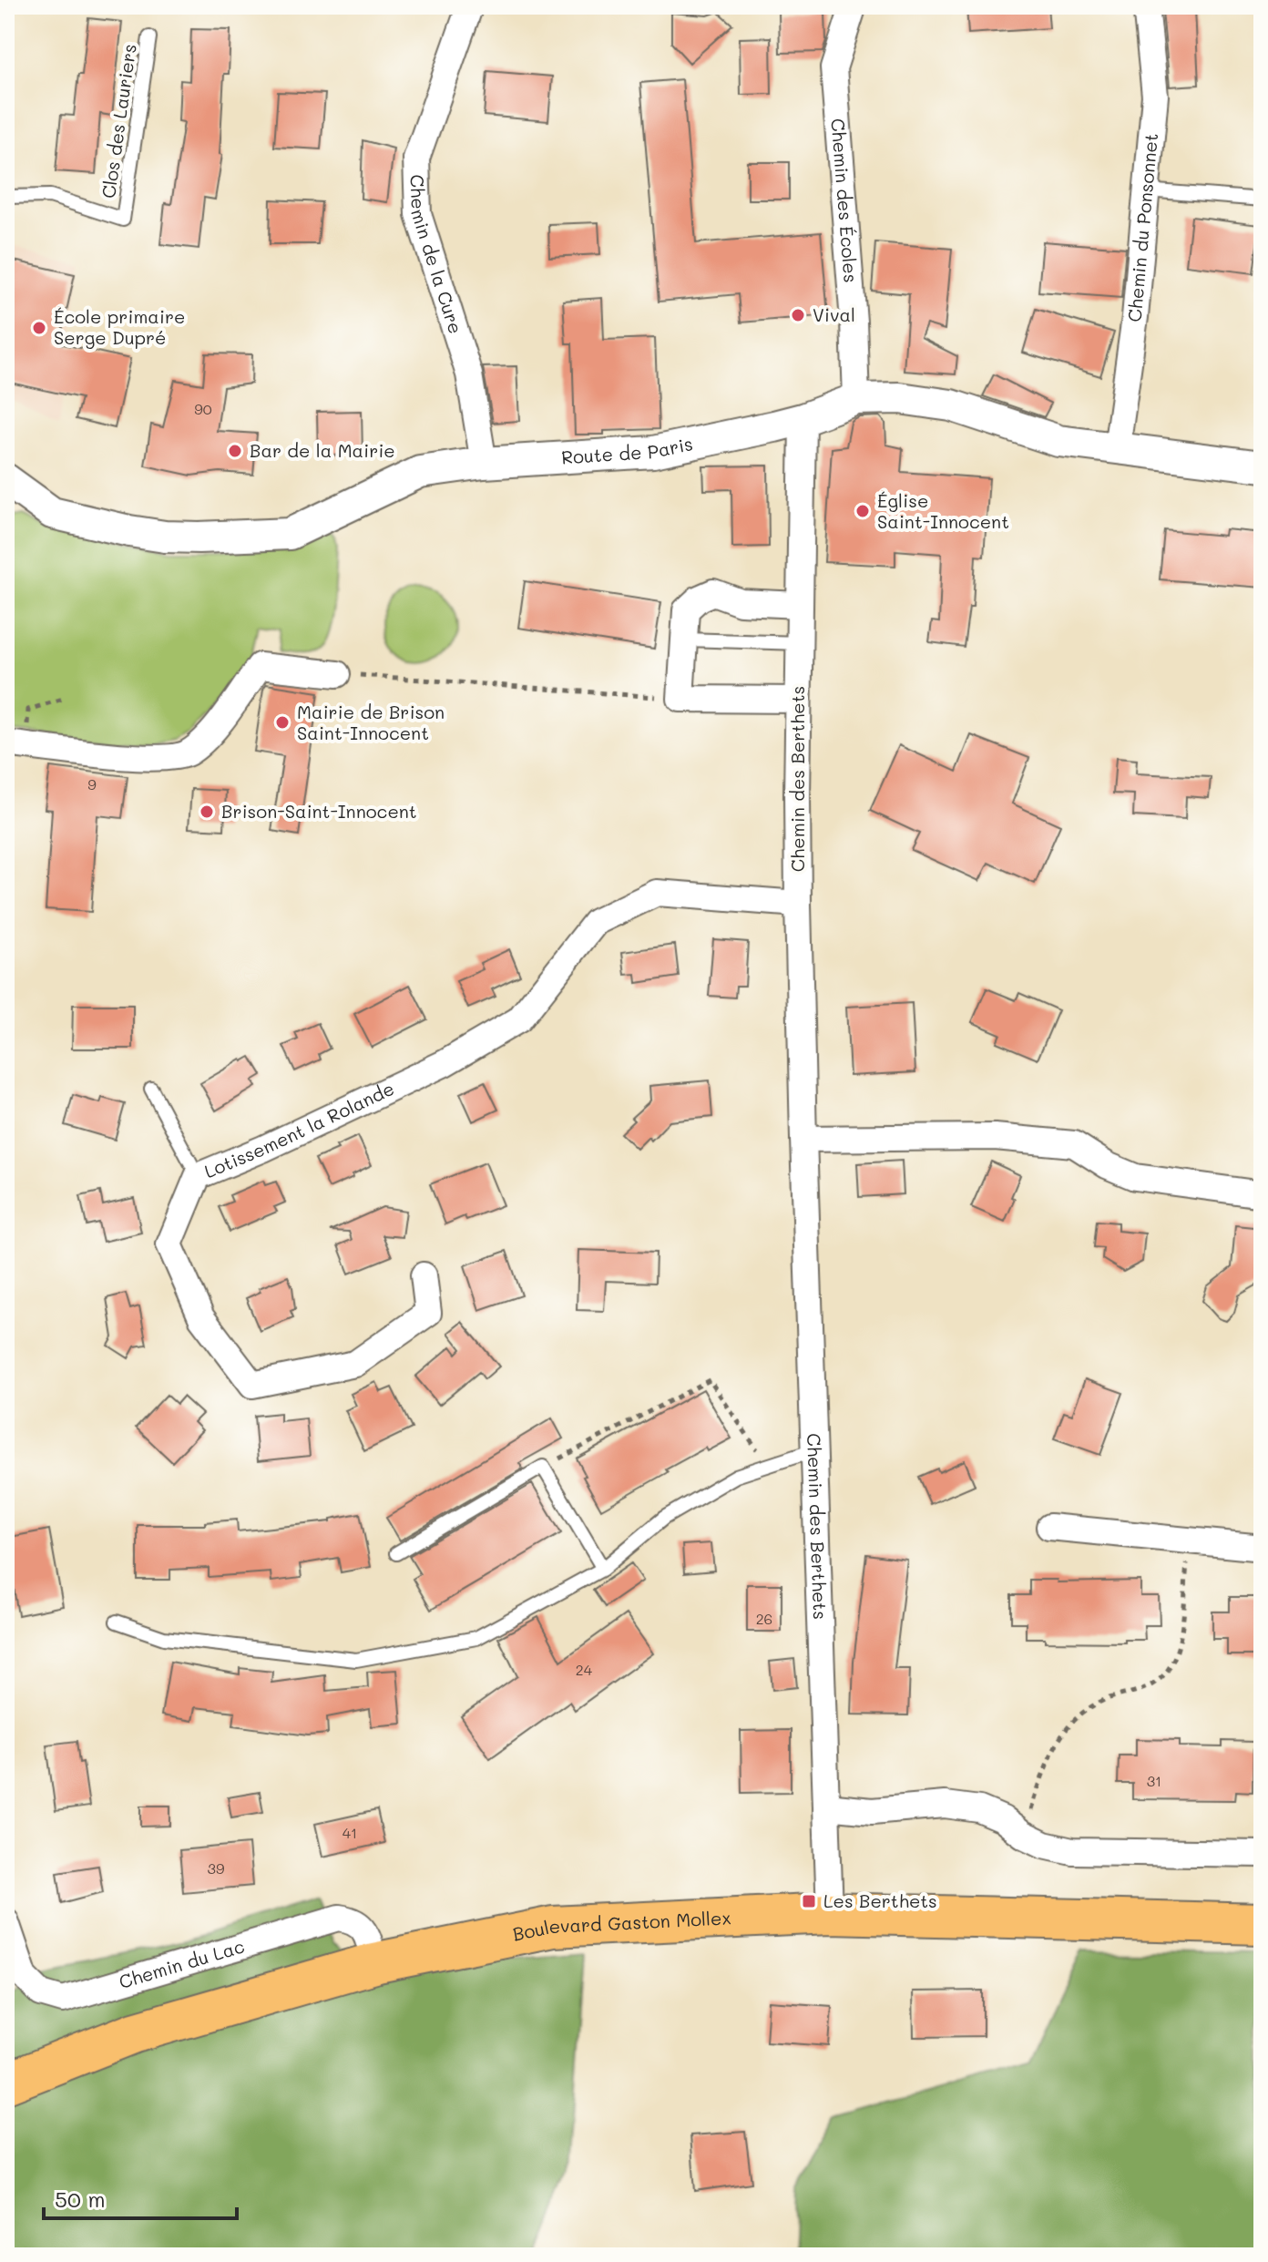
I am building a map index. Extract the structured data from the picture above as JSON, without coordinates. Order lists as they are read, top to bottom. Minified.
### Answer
{"streets":{"main road":["Boulevard Gaston Mollex"],"street":["Chemin des Écoles","Chemin du Ponsonnet","Chemin de la Cure","Route de Paris","Chemin des Berthets","Lotissement la Rolande","Chemin du Lac"],"lane":["Clos des Lauriers"]},"crossings":[["Chemin des Écoles","Route de Paris"],["Chemin du Ponsonnet","Route de Paris"],["Chemin de la Cure","Route de Paris"],["Route de Paris","Chemin des Berthets"],["Chemin des Berthets","Lotissement la Rolande"],["Chemin des Berthets","Boulevard Gaston Mollex"],["Boulevard Gaston Mollex","Chemin du Lac"]],"places":{"other":["Vival","École primaire Serge Dupré","Bar de la Mairie","Église Saint-Innocent","Mairie de Brison Saint-Innocent","Brison-Saint-Innocent"],"transit":["Les Berthets"]},"house_numbers":["90","9","26","24","31","41","39"],"scale_bar":"50 m"}
